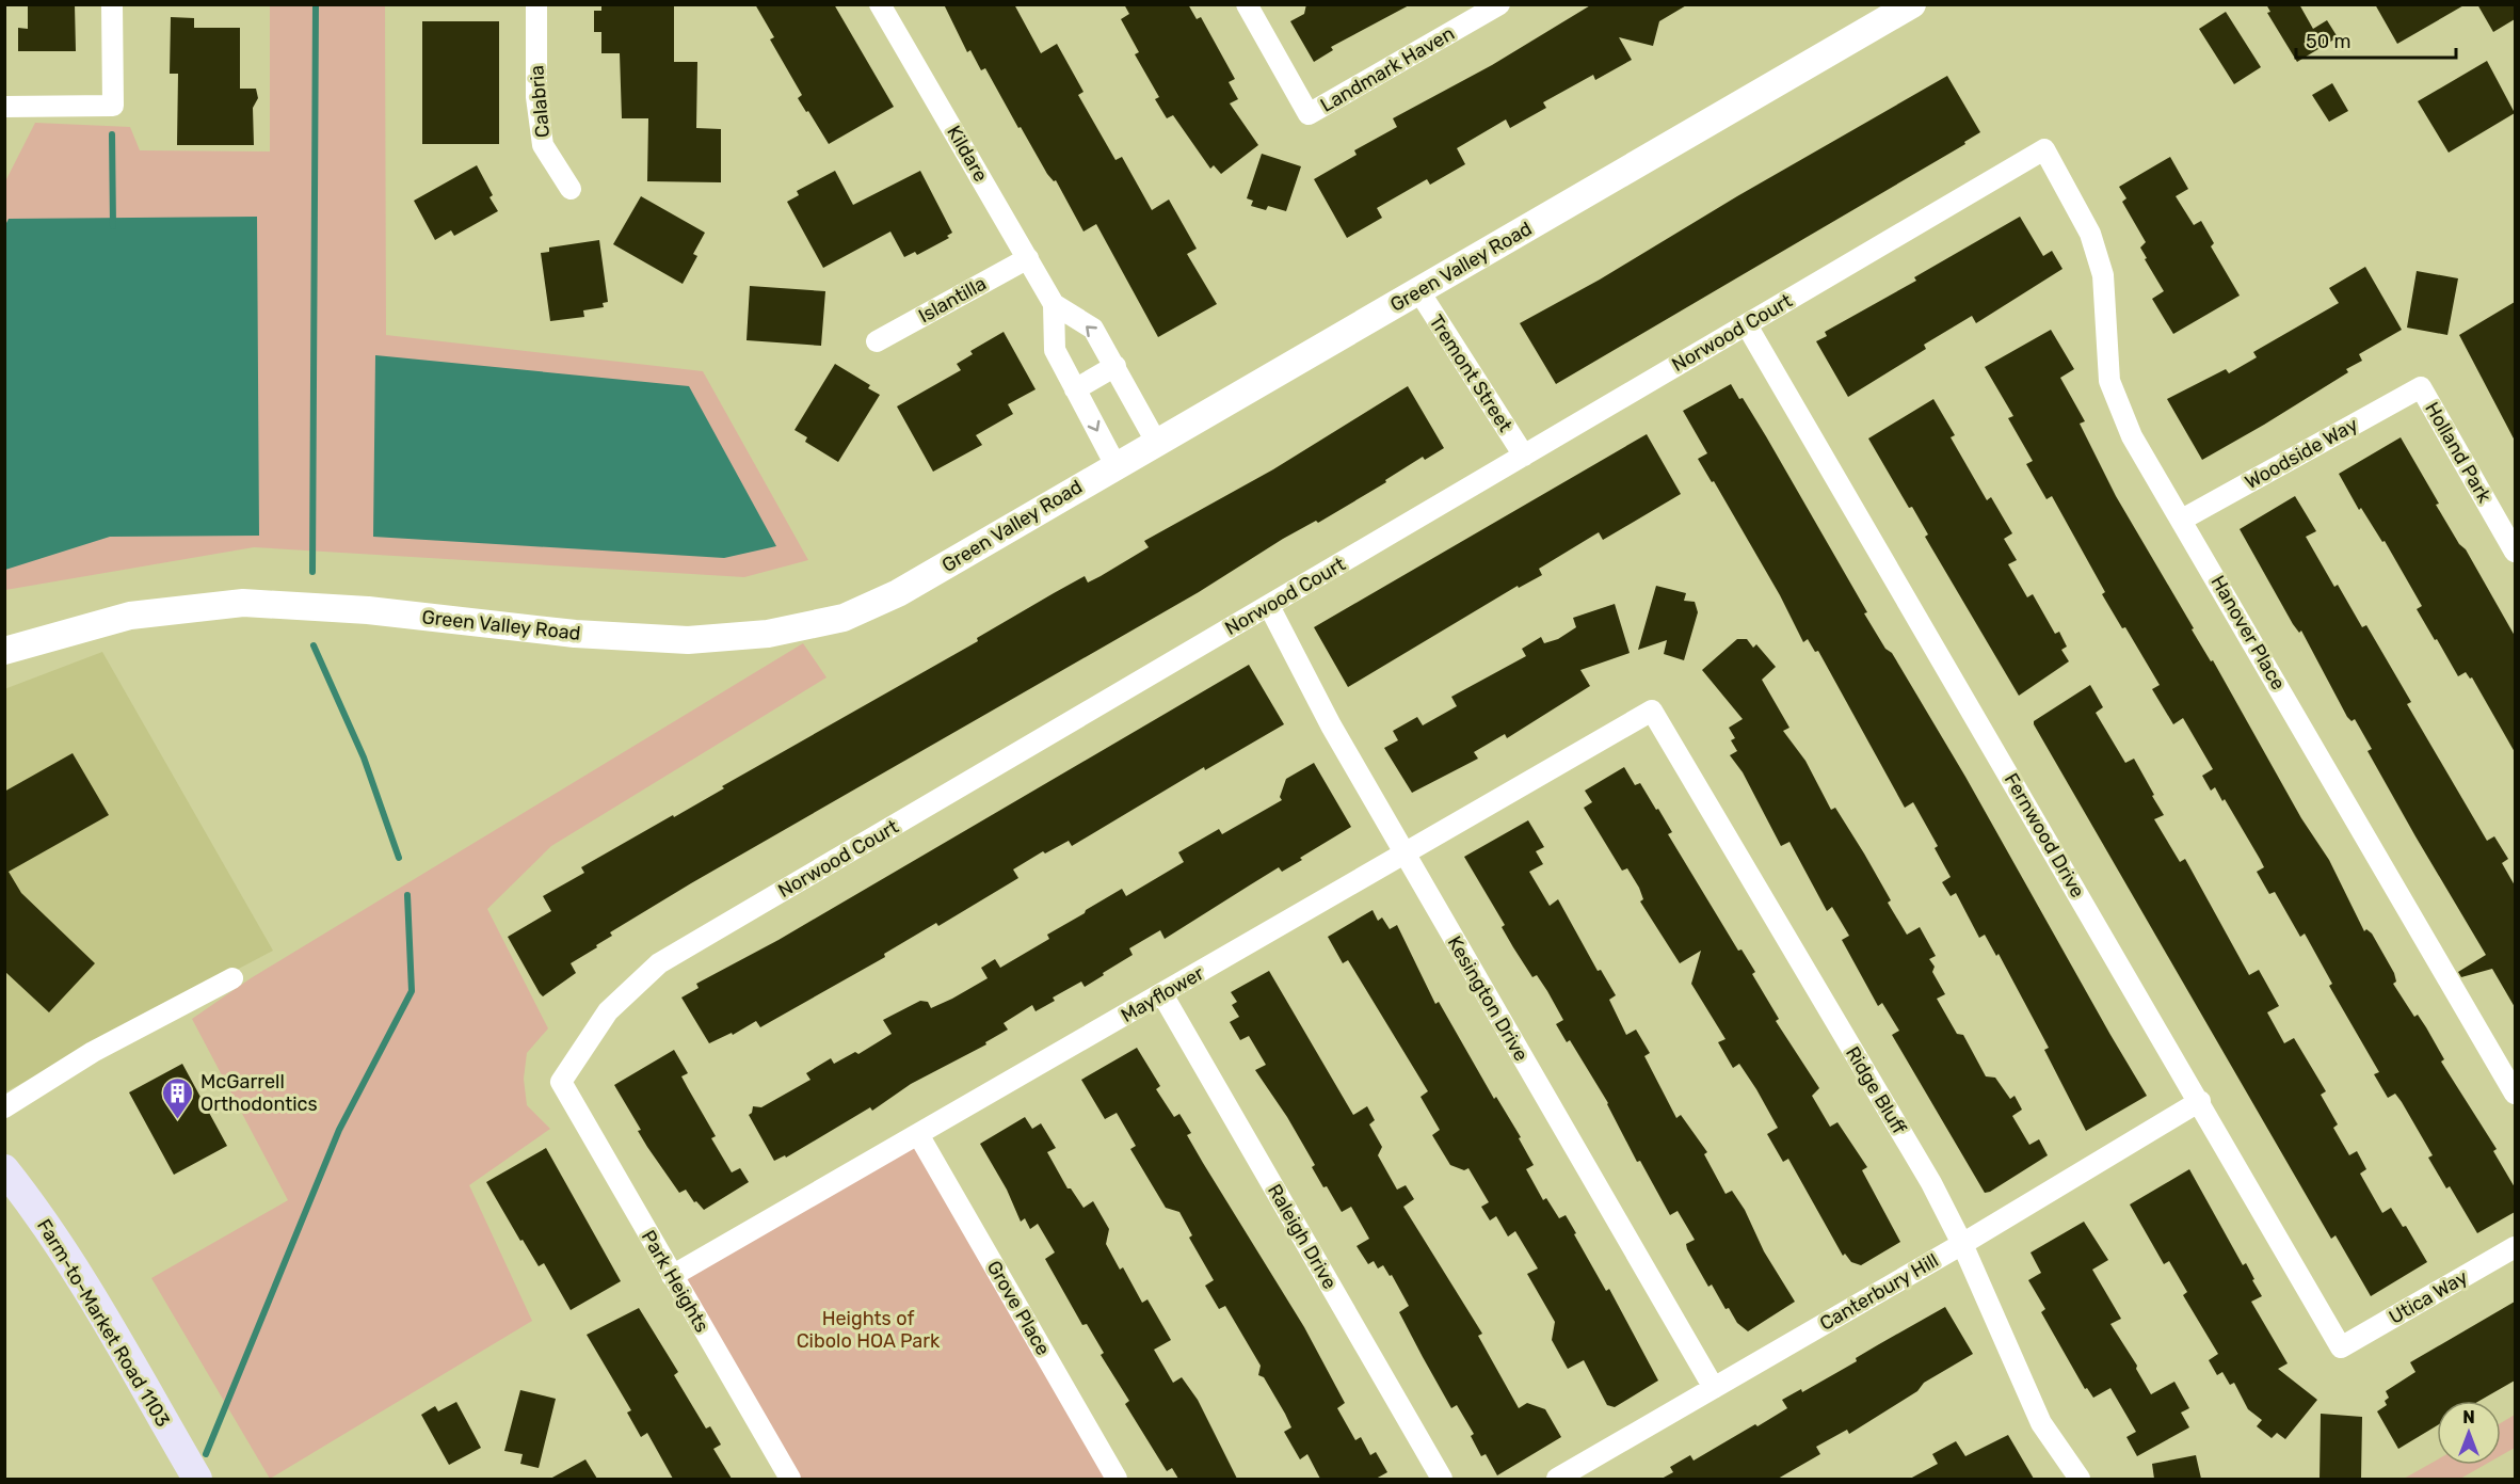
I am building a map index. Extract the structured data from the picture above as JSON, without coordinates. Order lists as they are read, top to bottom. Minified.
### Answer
{"streets":{"main road":["Farm-to-Market Road 1103"],"street":["Landmark Haven","Calabria","Kildare","Green Valley Road","Islantilla","Norwood Court","Tremont Street","Holland Park","Woodside Way","Hanover Place","Fernwood Drive","Mayflower","Kesington Drive","Ridge Bluff","Raleigh Drive","Park Heights","Canterbury Hill","Utica Way","Grove Place"]},"crossings":[["Kildare","Green Valley Road"],["Kildare","Islantilla"],["Green Valley Road","Tremont Street"],["Norwood Court","Tremont Street"],["Norwood Court","Hanover Place"],["Norwood Court","Fernwood Drive"],["Norwood Court","Kesington Drive"],["Norwood Court","Park Heights"],["Holland Park","Woodside Way"],["Woodside Way","Hanover Place"],["Fernwood Drive","Canterbury Hill"],["Fernwood Drive","Utica Way"],["Mayflower","Kesington Drive"],["Mayflower","Ridge Bluff"],["Mayflower","Raleigh Drive"],["Mayflower","Park Heights"],["Mayflower","Grove Place"],["Kesington Drive","Canterbury Hill"],["Ridge Bluff","Canterbury Hill"]],"parks":["Heights of Cibolo HOA Park"],"places":{"building":["McGarrell Orthodontics"]},"scale_bar":"50 m","north":"top"}
